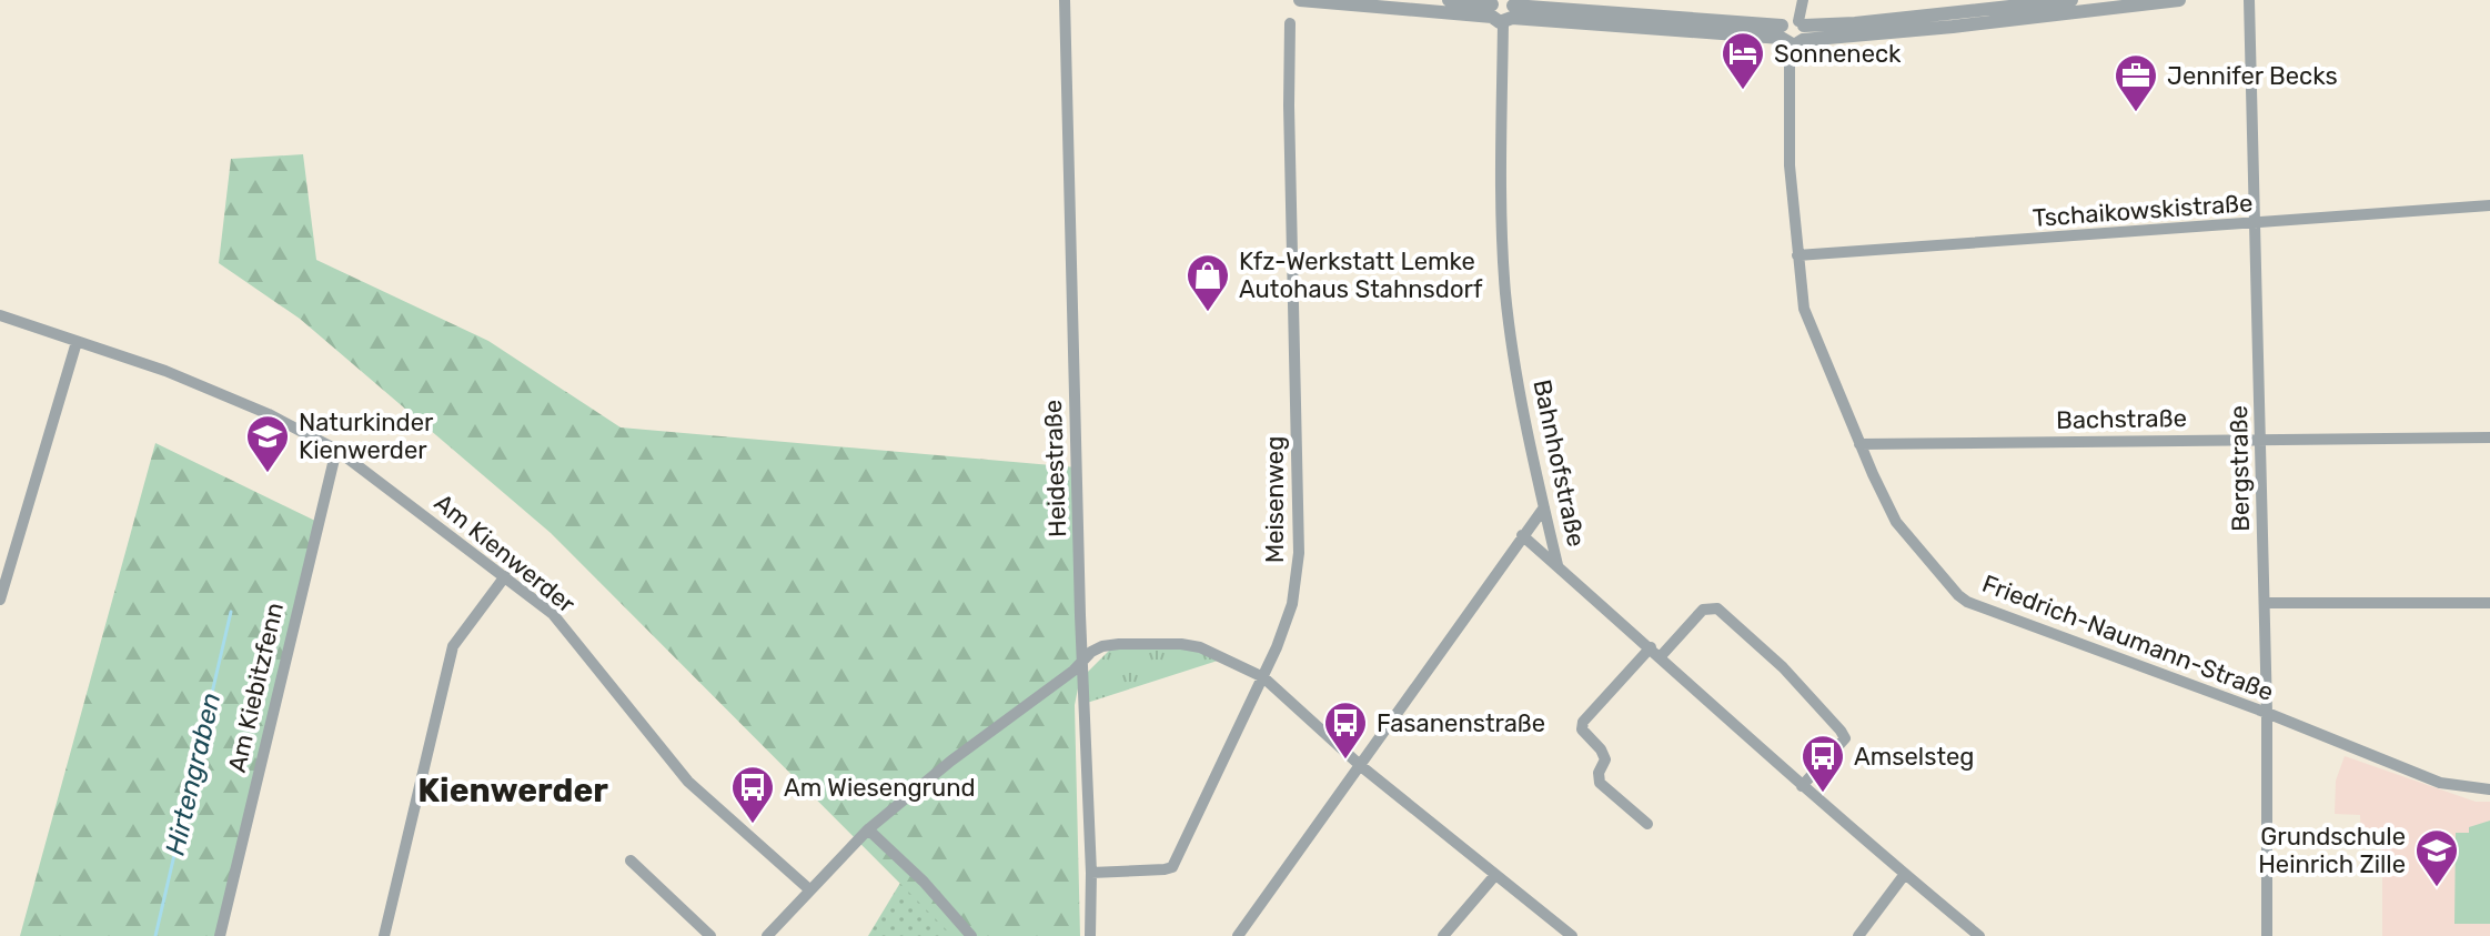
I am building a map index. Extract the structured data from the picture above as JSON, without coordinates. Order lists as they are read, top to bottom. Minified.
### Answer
{"streets":{"street":["Tschaikowskistraße","Bachstraße","Bahnhofstraße","Heidestraße","Bergstraße","Meisenweg","Am Kienwerder","Friedrich-Naumann-Straße","Am Kiebitzfenn"]},"crossings":[["Tschaikowskistraße","Bergstraße"],["Tschaikowskistraße","Friedrich-Naumann-Straße"],["Bachstraße","Bergstraße"],["Bachstraße","Friedrich-Naumann-Straße"],["Heidestraße","Meisenweg"],["Bergstraße","Friedrich-Naumann-Straße"],["Am Kienwerder","Am Kiebitzfenn"]],"districts":["Kienwerder"],"water":["Hirtengraben"],"places":{"hotel":["Sonneneck"],"office":["Jennifer Becks"],"shop":["Kfz-Werkstatt Lemke Autohaus Stahnsdorf"],"school or university":["Naturkinder Kienwerder","Grundschule Heinrich Zille"],"bus stop":["Fasanenstraße","Amselsteg","Am Wiesengrund"]}}
